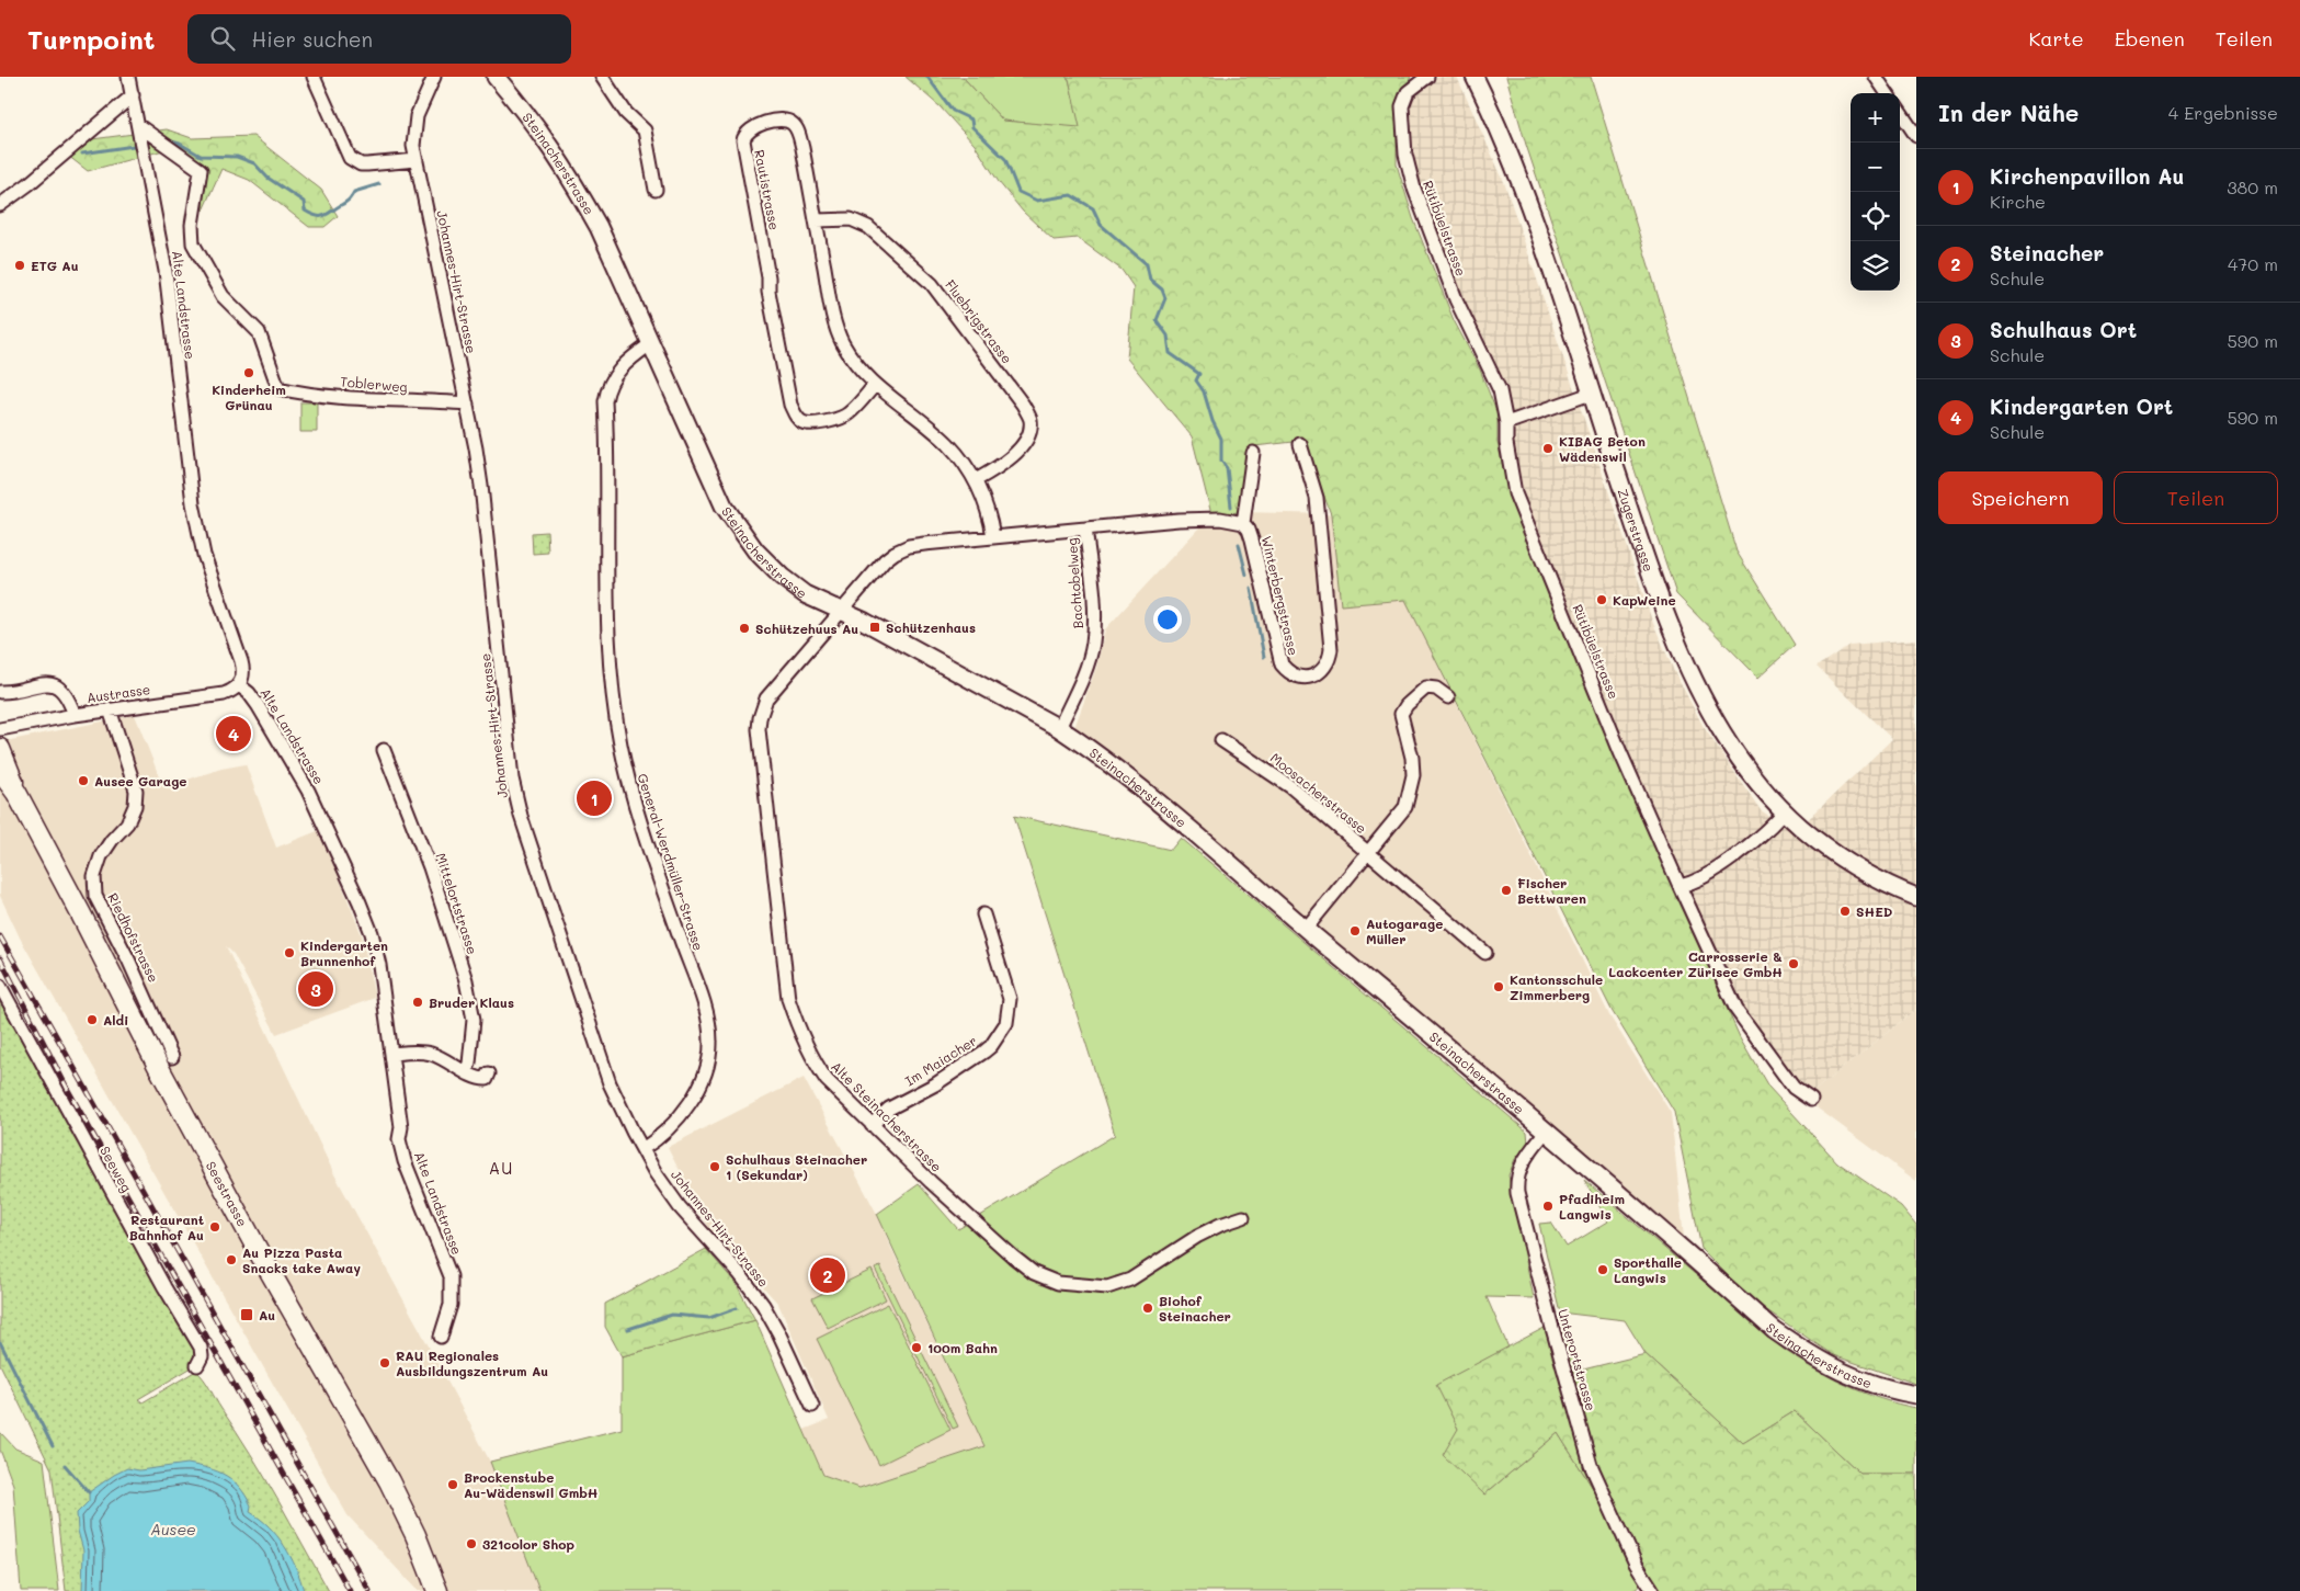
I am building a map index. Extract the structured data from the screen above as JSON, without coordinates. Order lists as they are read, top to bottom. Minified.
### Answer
{"streets":{"main road":["Seestrasse"],"street":["Steinacherstrasse","Rautistrasse","Rütibüelstrasse","Johannes-Hirt-Strasse","Alte Landstrasse","Fluebrigstrasse","Toblerweg","Zugerstrasse","Bachtobelweg","Winterbergstrasse","Austrasse","Moosacherstrasse","General-Werdmüller-Strasse","Mittelortstrasse","Riedhofstrasse","Im Maiacher","Alte Steinacherstrasse","Seeweg","Unterortstrasse"]},"crossings":[["Steinacherstrasse","Bachtobelweg"],["Steinacherstrasse","Moosacherstrasse"],["Steinacherstrasse","General-Werdmüller-Strasse"],["Steinacherstrasse","Alte Steinacherstrasse"],["Steinacherstrasse","Unterortstrasse"],["Rautistrasse","Fluebrigstrasse"],["Johannes-Hirt-Strasse","Toblerweg"],["Johannes-Hirt-Strasse","General-Werdmüller-Strasse"],["Alte Landstrasse","Toblerweg"],["Alte Landstrasse","Austrasse"],["Austrasse","Riedhofstrasse"],["Im Maiacher","Alte Steinacherstrasse"]],"districts":["AU"],"water":["Ausee"],"places":{"other":["ETG Au","Kinderheim Grünau","KIBAG Beton Wädenswil","KapWeine","Schützehuus Au","Ausee Garage","Fischer Bettwaren","SHED","Autogarage Müller","Kindergarten Brunnenhof","Carrosserie & Lackcenter Zürisee GmbH","Kantonsschule Zimmerberg","Bruder Klaus","Aldi","Schulhaus Steinacher 1 (Sekundar)","Pfadiheim Langwis","Restaurant Bahnhof Au","Au Pizza Pasta Snacks take Away","Sporthalle Langwis","Biohof Steinacher","100m Bahn","RAU Regionales Ausbildungszentrum Au","Brockenstube Au-Wädenswil GmbH","321color Shop"],"transit":["Schützenhaus","Au"]},"page":{"header":"Turnpoint","search":"Hier suchen","nav":["Karte","Ebenen","Teilen"],"heading":["In der Nähe","4 Ergebnisse"],"map_buttons":["+","−"],"list":[{"mark":"1","name":"Kirchenpavillon Au","note":"Kirche","value":"380 m"},{"mark":"2","name":"Steinacher","note":"Schule","value":"470 m"},{"mark":"3","name":"Schulhaus Ort","note":"Schule","value":"590 m"},{"mark":"4","name":"Kindergarten Ort","note":"Schule","value":"590 m"}],"buttons":["Speichern","Teilen"],"pins":["4","1","3","2"]}}
